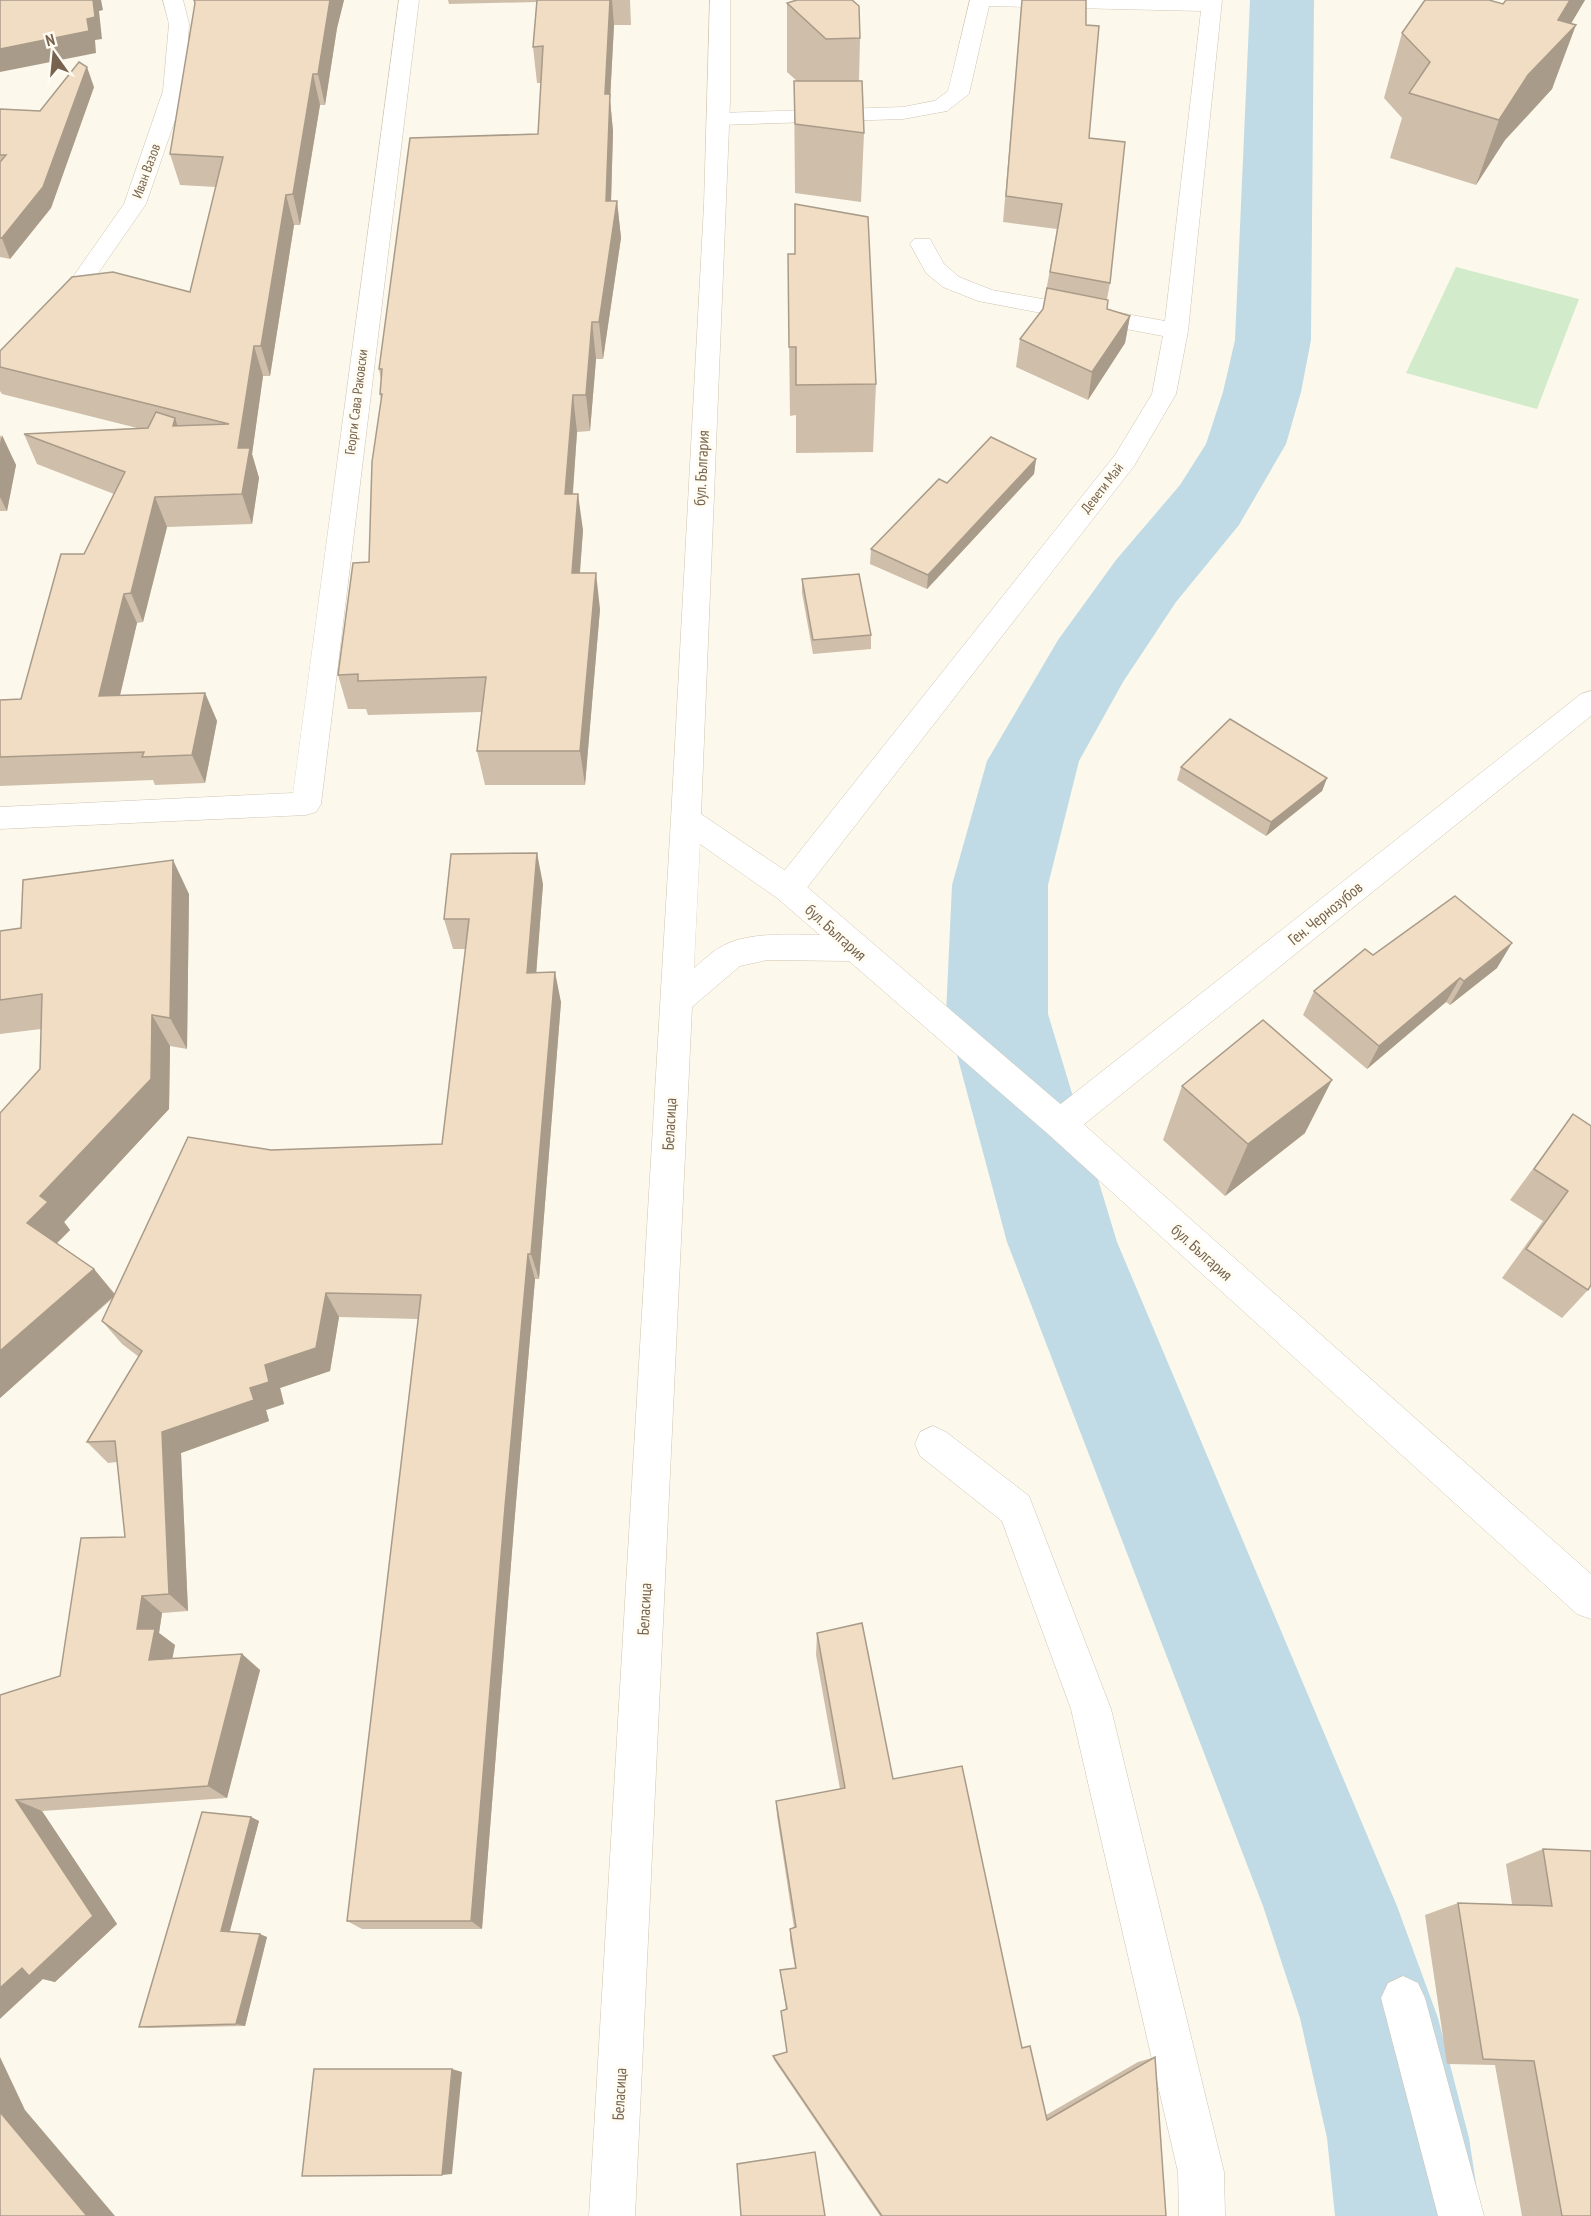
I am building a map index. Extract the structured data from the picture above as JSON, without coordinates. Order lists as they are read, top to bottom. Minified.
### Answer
{"streets":{"street":["Иван Вазов","Георги Сава Раковски","бул. България","Девети Май","Ген. Чернозубов","Беласица"]},"crossings":[["бул. България","Девети Май"],["бул. България","Ген. Чернозубов"],["бул. България","Беласица"]],"north":"top"}
